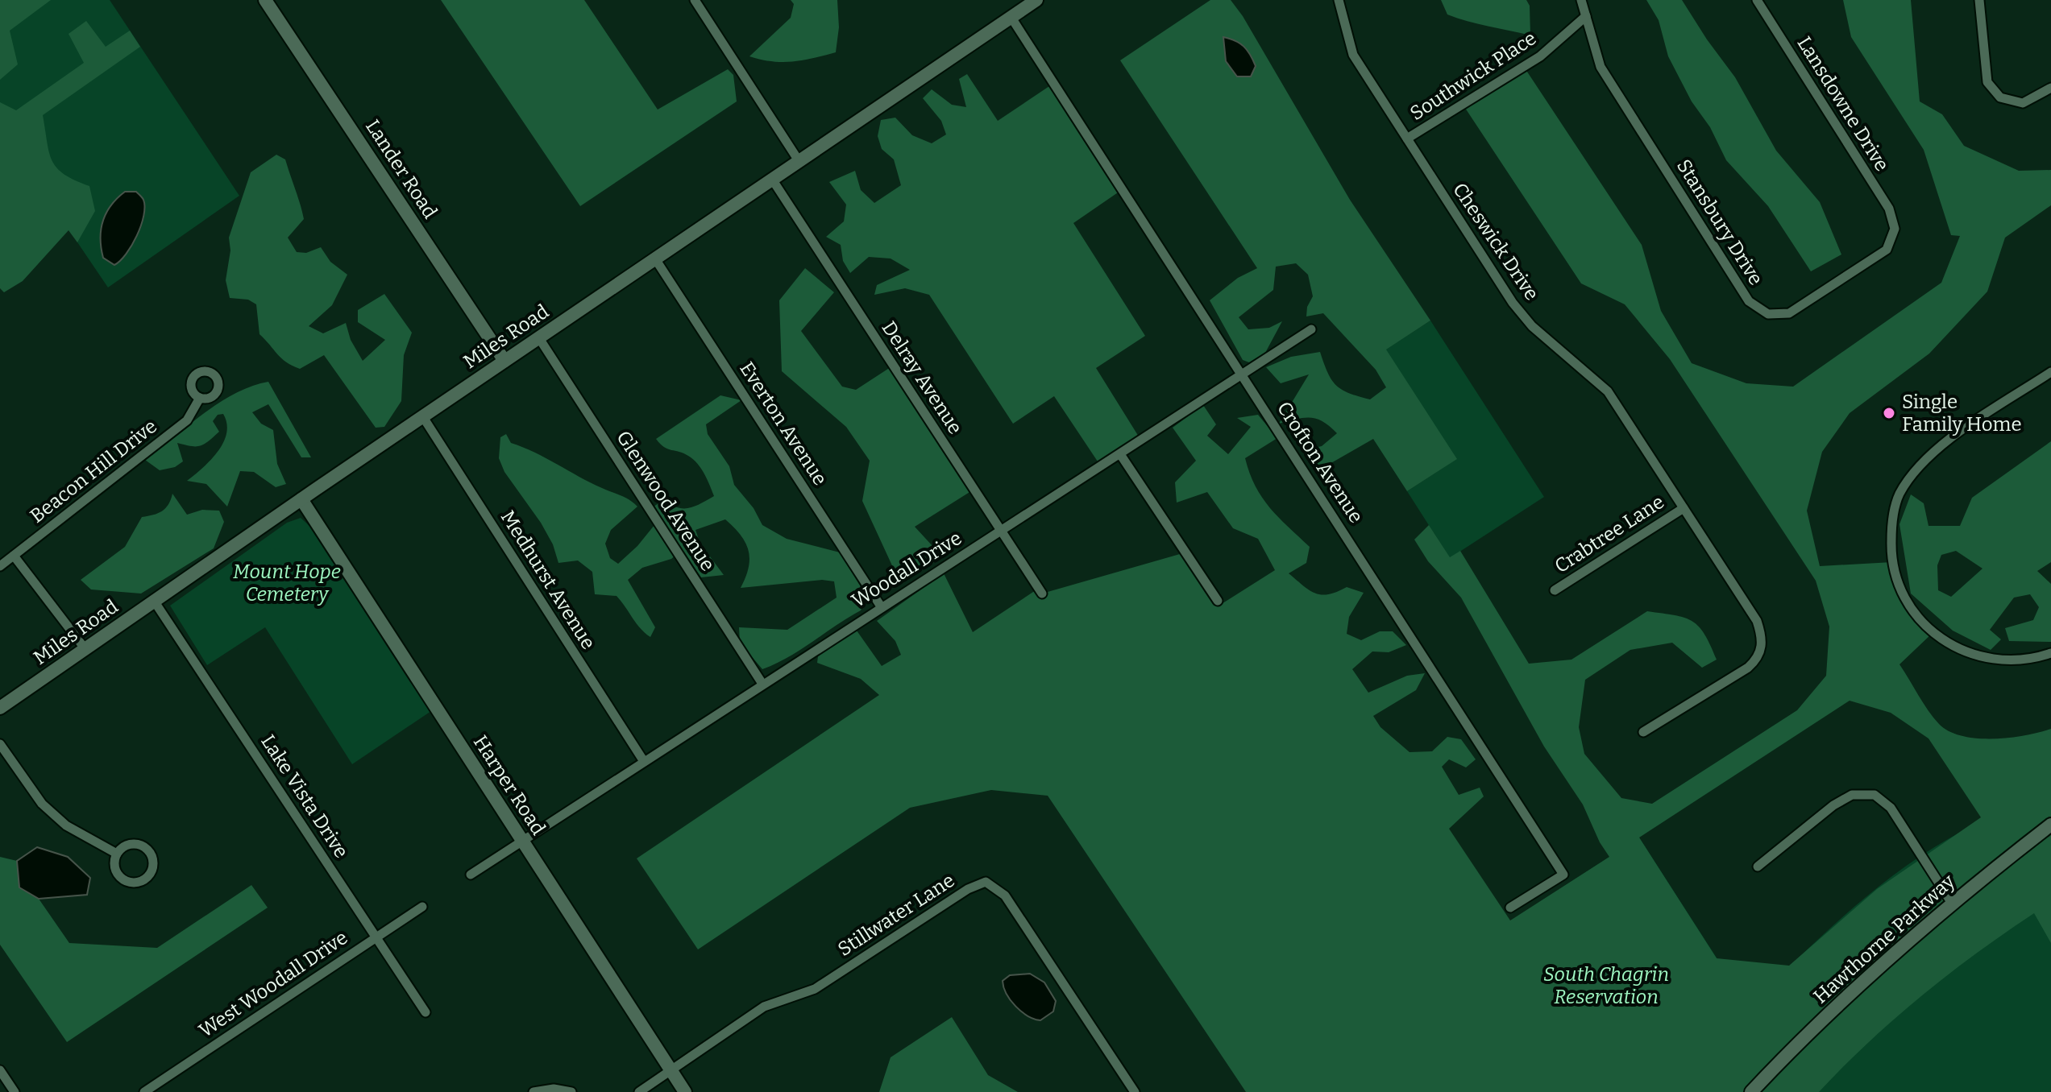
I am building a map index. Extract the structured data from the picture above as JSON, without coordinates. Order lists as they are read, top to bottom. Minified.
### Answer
{"streets":{"street":["Southwick Place","Lansdowne Drive","Lander Road","Stansbury Drive","Cheswick Drive","Miles Road","Delray Avenue","Everton Avenue","Crofton Avenue","Beacon Hill Drive","Glenwood Avenue","Crabtree Lane","Woodall Drive","Medhurst Avenue","Harper Road","Lake Vista Drive","Stillwater Lane","Hawthorne Parkway","West Woodall Drive"]},"crossings":[["Southwick Place","Stansbury Drive"],["Southwick Place","Cheswick Drive"],["Lansdowne Drive","Stansbury Drive"],["Lander Road","Miles Road"],["Cheswick Drive","Crabtree Lane"],["Miles Road","Delray Avenue"],["Miles Road","Everton Avenue"],["Miles Road","Crofton Avenue"],["Miles Road","Glenwood Avenue"],["Miles Road","Medhurst Avenue"],["Miles Road","Harper Road"],["Miles Road","Lake Vista Drive"],["Delray Avenue","Woodall Drive"],["Everton Avenue","Woodall Drive"],["Crofton Avenue","Woodall Drive"],["Glenwood Avenue","Woodall Drive"],["Woodall Drive","Medhurst Avenue"],["Woodall Drive","Harper Road"],["Harper Road","Stillwater Lane"],["Lake Vista Drive","West Woodall Drive"]],"parks":["Mount Hope Cemetery","South Chagrin Reservation"],"places":["Single Family Home"]}
